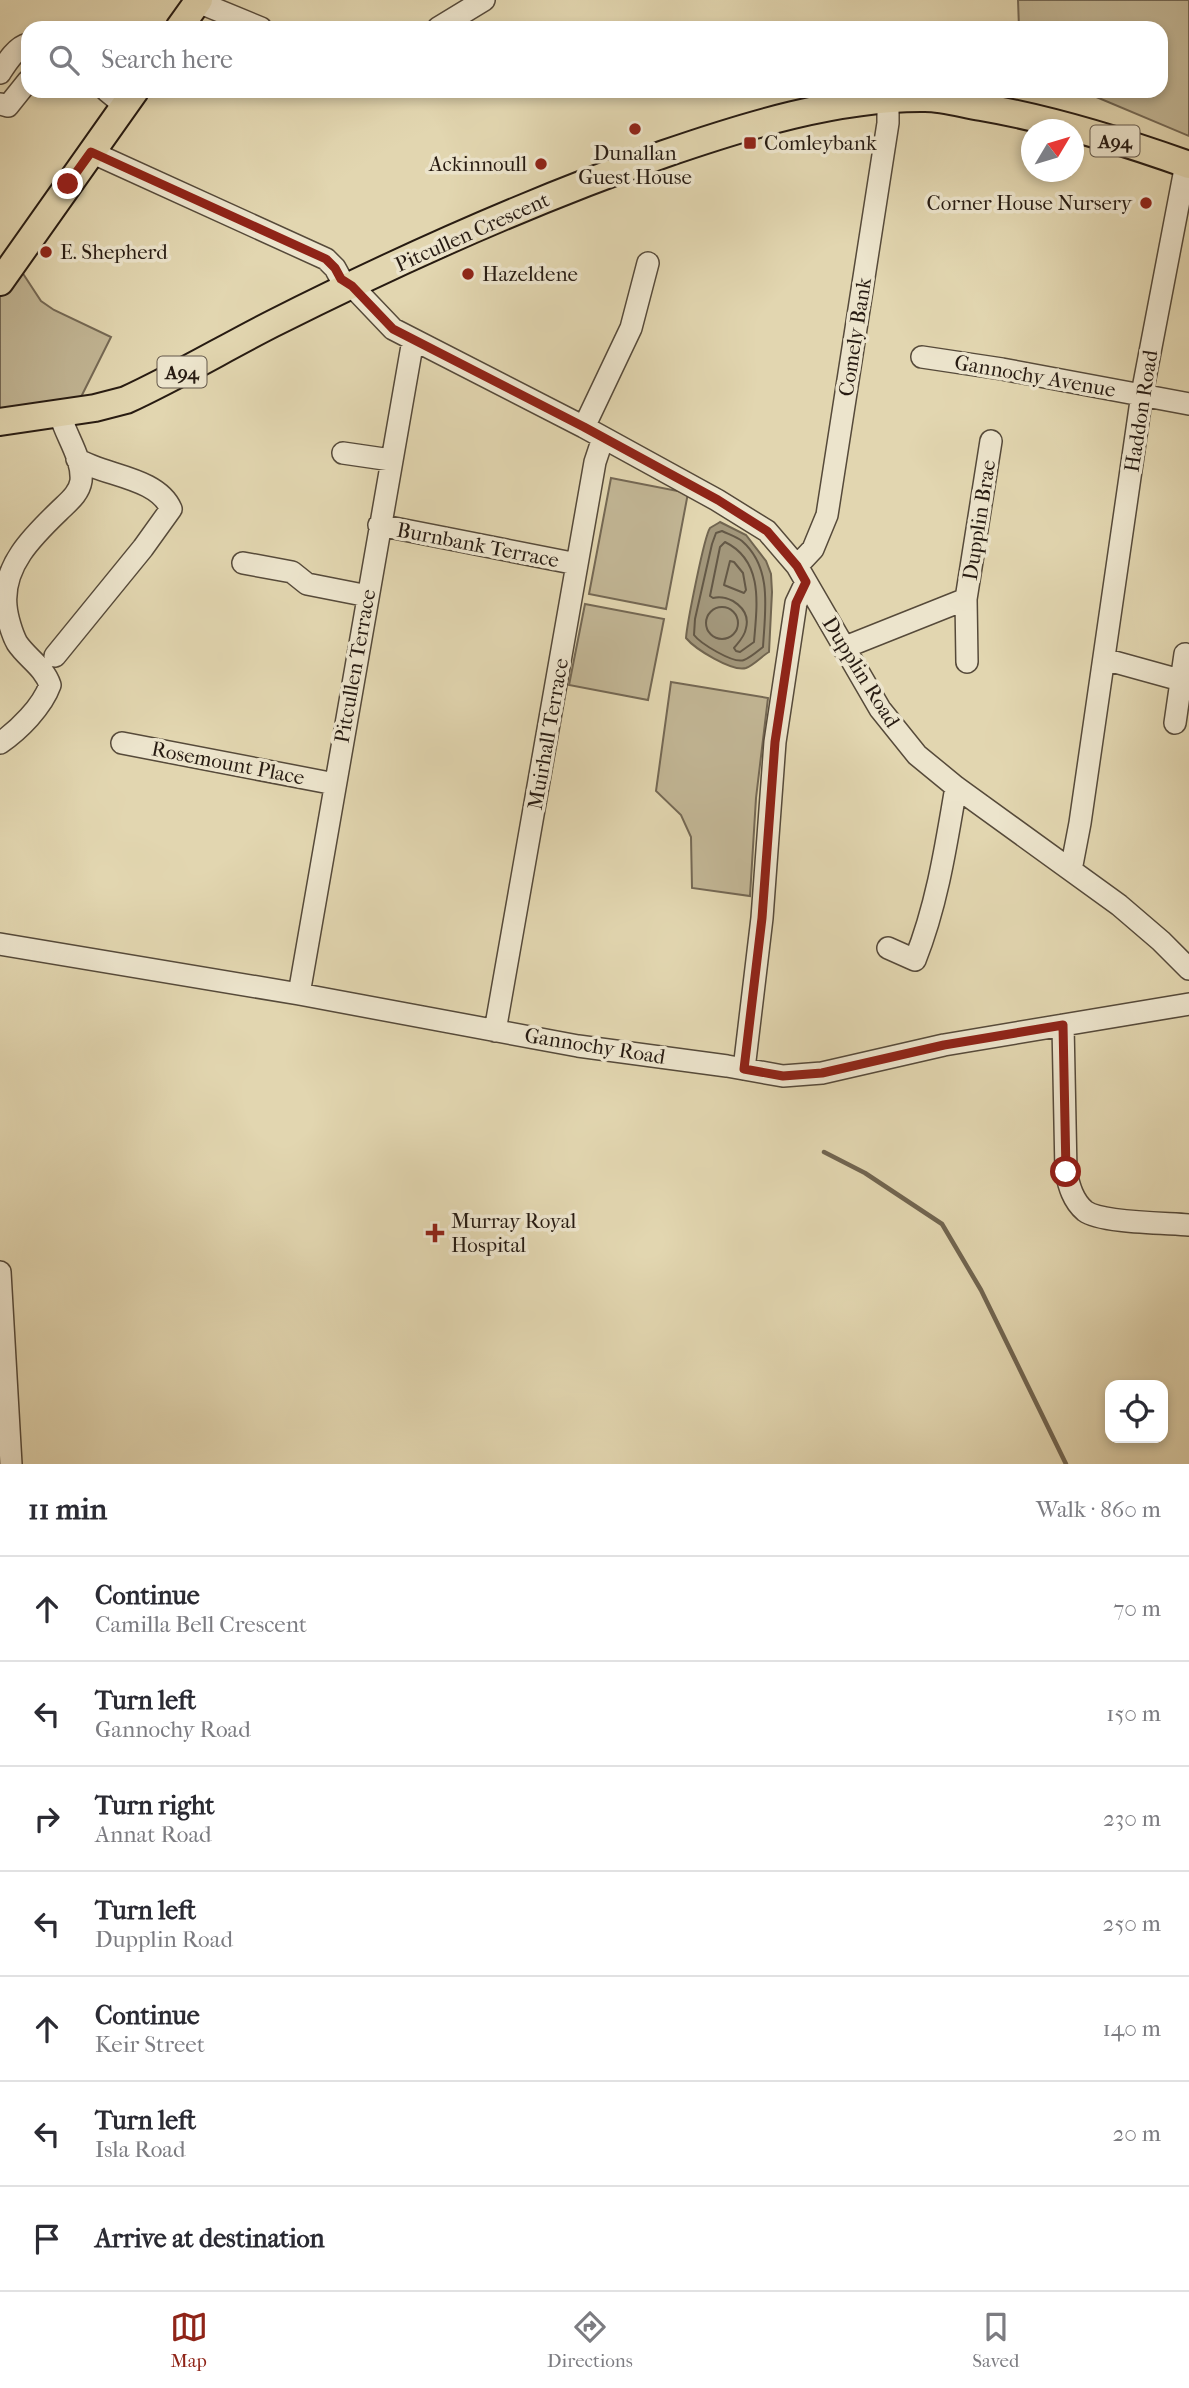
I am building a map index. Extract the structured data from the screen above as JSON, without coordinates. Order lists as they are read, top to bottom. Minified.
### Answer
{"streets":{"main road":["A94","Pitcullen Crescent"],"street":["Comely Bank","Gannochy Avenue","Haddon Road","Dupplin Brae","Burnbank Terrace","Pitcullen Terrace","Dupplin Road","Muirhall Terrace","Rosemount Place","Gannochy Road"]},"crossings":[["A94","Pitcullen Crescent"],["A94","Dupplin Road"],["Pitcullen Crescent","Comely Bank"],["Pitcullen Crescent","Haddon Road"],["Pitcullen Crescent","Dupplin Road"],["Comely Bank","Dupplin Road"],["Comely Bank","Gannochy Road"],["Gannochy Avenue","Haddon Road"],["Haddon Road","Dupplin Road"],["Dupplin Brae","Dupplin Road"],["Burnbank Terrace","Pitcullen Terrace"],["Burnbank Terrace","Muirhall Terrace"],["Pitcullen Terrace","Dupplin Road"],["Pitcullen Terrace","Rosemount Place"],["Pitcullen Terrace","Gannochy Road"],["Dupplin Road","Muirhall Terrace"],["Muirhall Terrace","Gannochy Road"]],"places":{"other":["Dunallan Guest House","Ackinnoull","Corner House Nursery","E. Shepherd","Hazeldene"],"transit":["Comleybank"],"health":["Murray Royal Hospital"]},"north":"top right","page":{"search":"Search here","heading":["11 min","Walk · 860 m"],"list":[["Continue","Camilla Bell Crescent","70 m"],["Turn left","Gannochy Road","150 m"],["Turn right","Annat Road","230 m"],["Turn left","Dupplin Road","250 m"],["Continue","Keir Street","140 m"],["Turn left","Isla Road","20 m"],"Arrive at destination"],"nav":["Map","Directions","Saved"]}}
